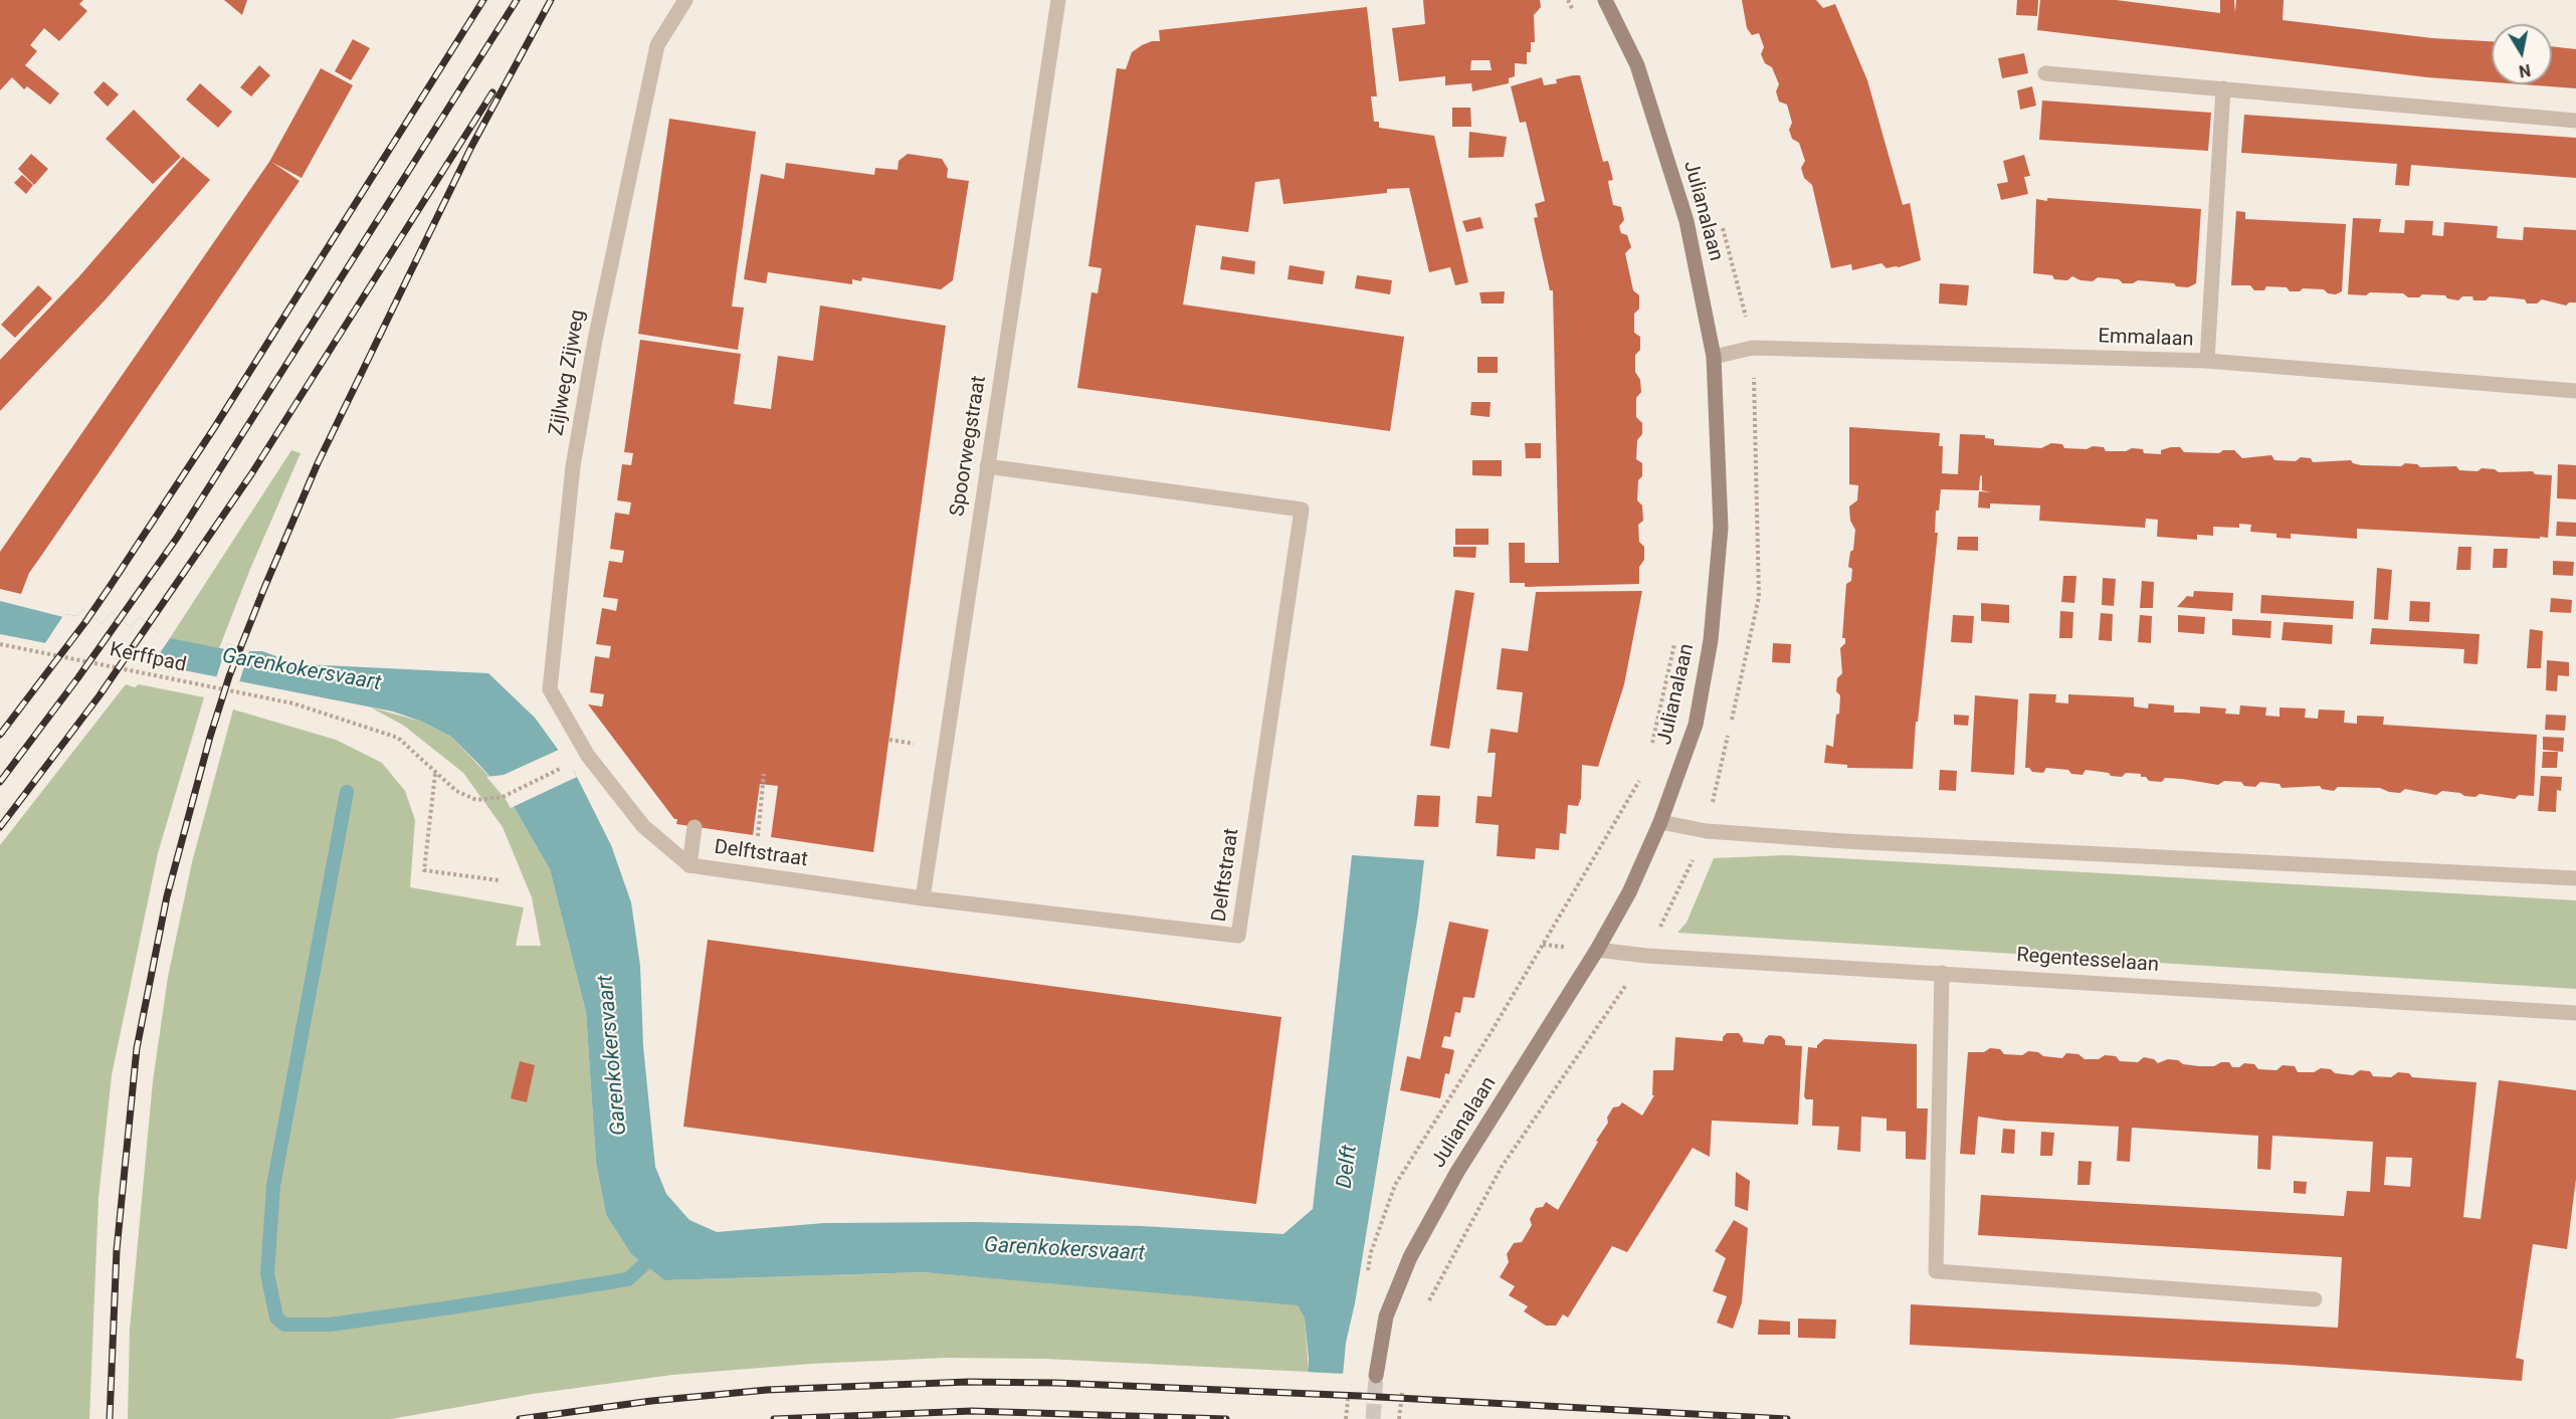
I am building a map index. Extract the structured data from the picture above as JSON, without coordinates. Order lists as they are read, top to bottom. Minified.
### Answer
{"streets":{"main road":["Julianalaan"],"street":["Emmalaan","Zijlweg Zijweg","Spoorwegstraat","Delftstraat","Regentesselaan"],"path":["Kerffpad"]},"crossings":[["Julianalaan","Emmalaan"],["Julianalaan","Regentesselaan"],["Zijlweg Zijweg","Delftstraat"],["Spoorwegstraat","Delftstraat"]],"water":["Garenkokersvaart","Delft"],"north":"bottom"}
